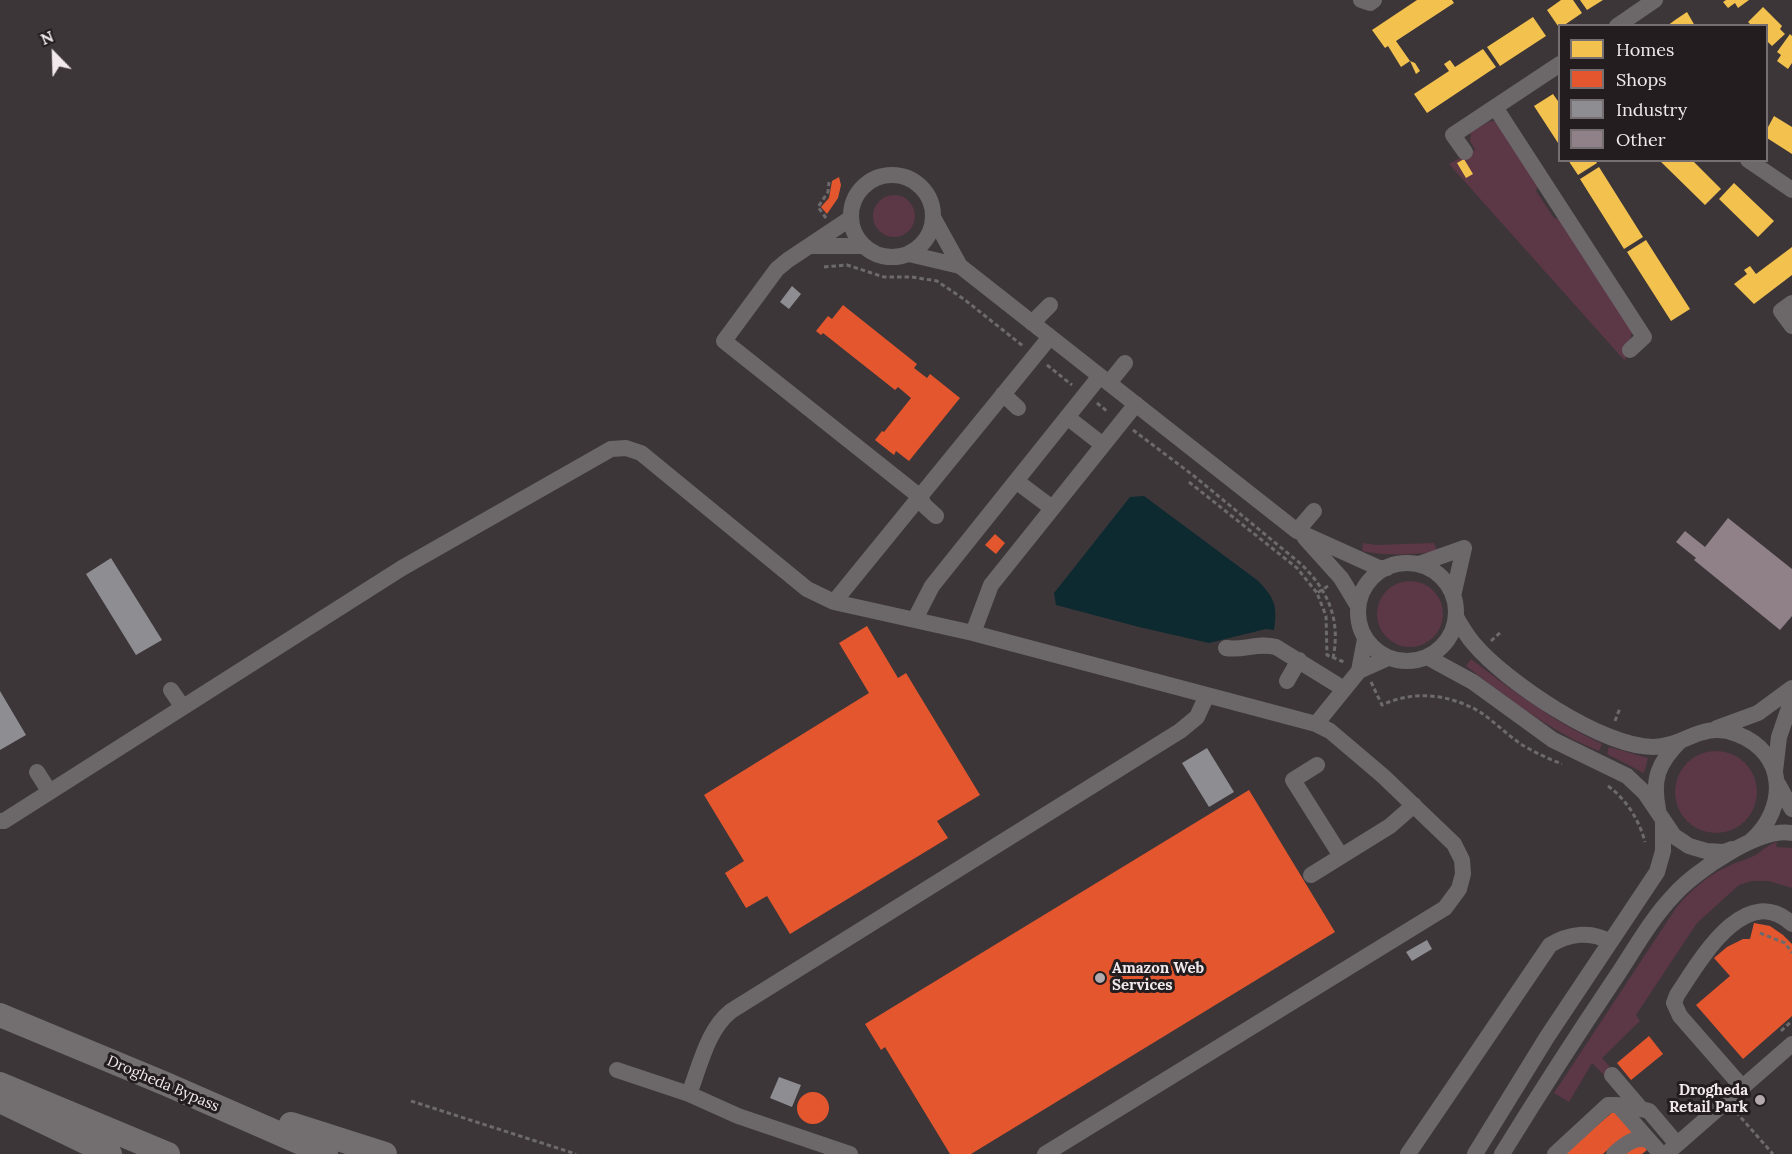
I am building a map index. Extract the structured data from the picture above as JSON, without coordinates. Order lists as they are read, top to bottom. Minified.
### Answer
{"streets":{"highway":["Drogheda Bypass"]},"places":["Amazon Web Services","Drogheda Retail Park"],"legend":["Homes","Shops","Industry","Other"],"north":"top left"}
